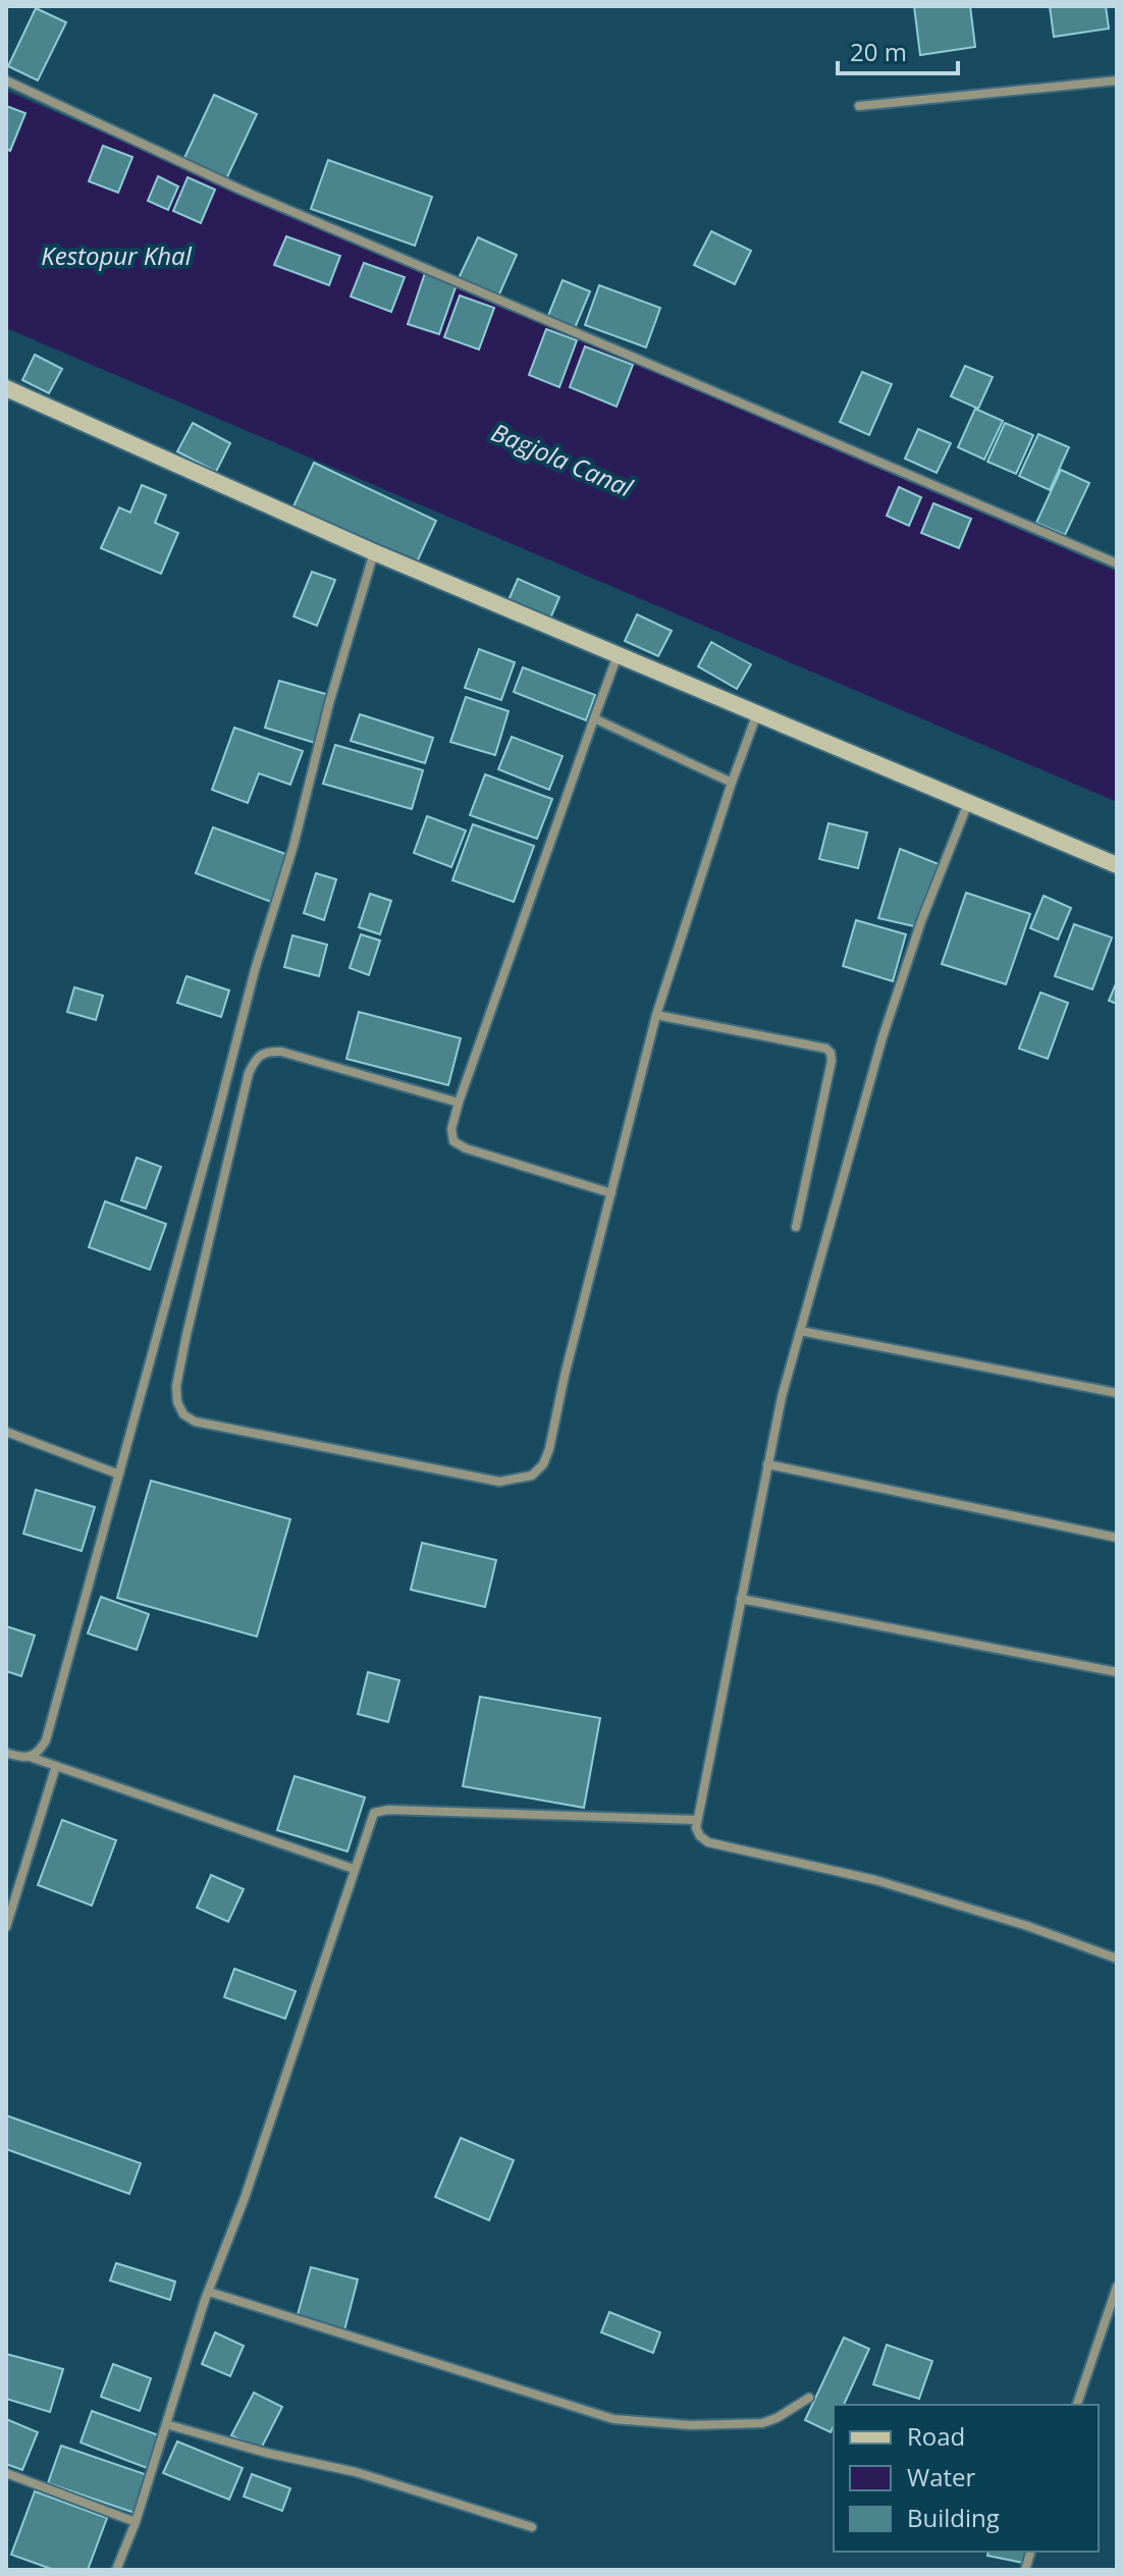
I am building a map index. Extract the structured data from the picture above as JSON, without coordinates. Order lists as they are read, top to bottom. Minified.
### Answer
{"water":["Kestopur Khal","Bagjola Canal"],"legend":["Road","Water","Building"],"scale_bar":"20 m"}
